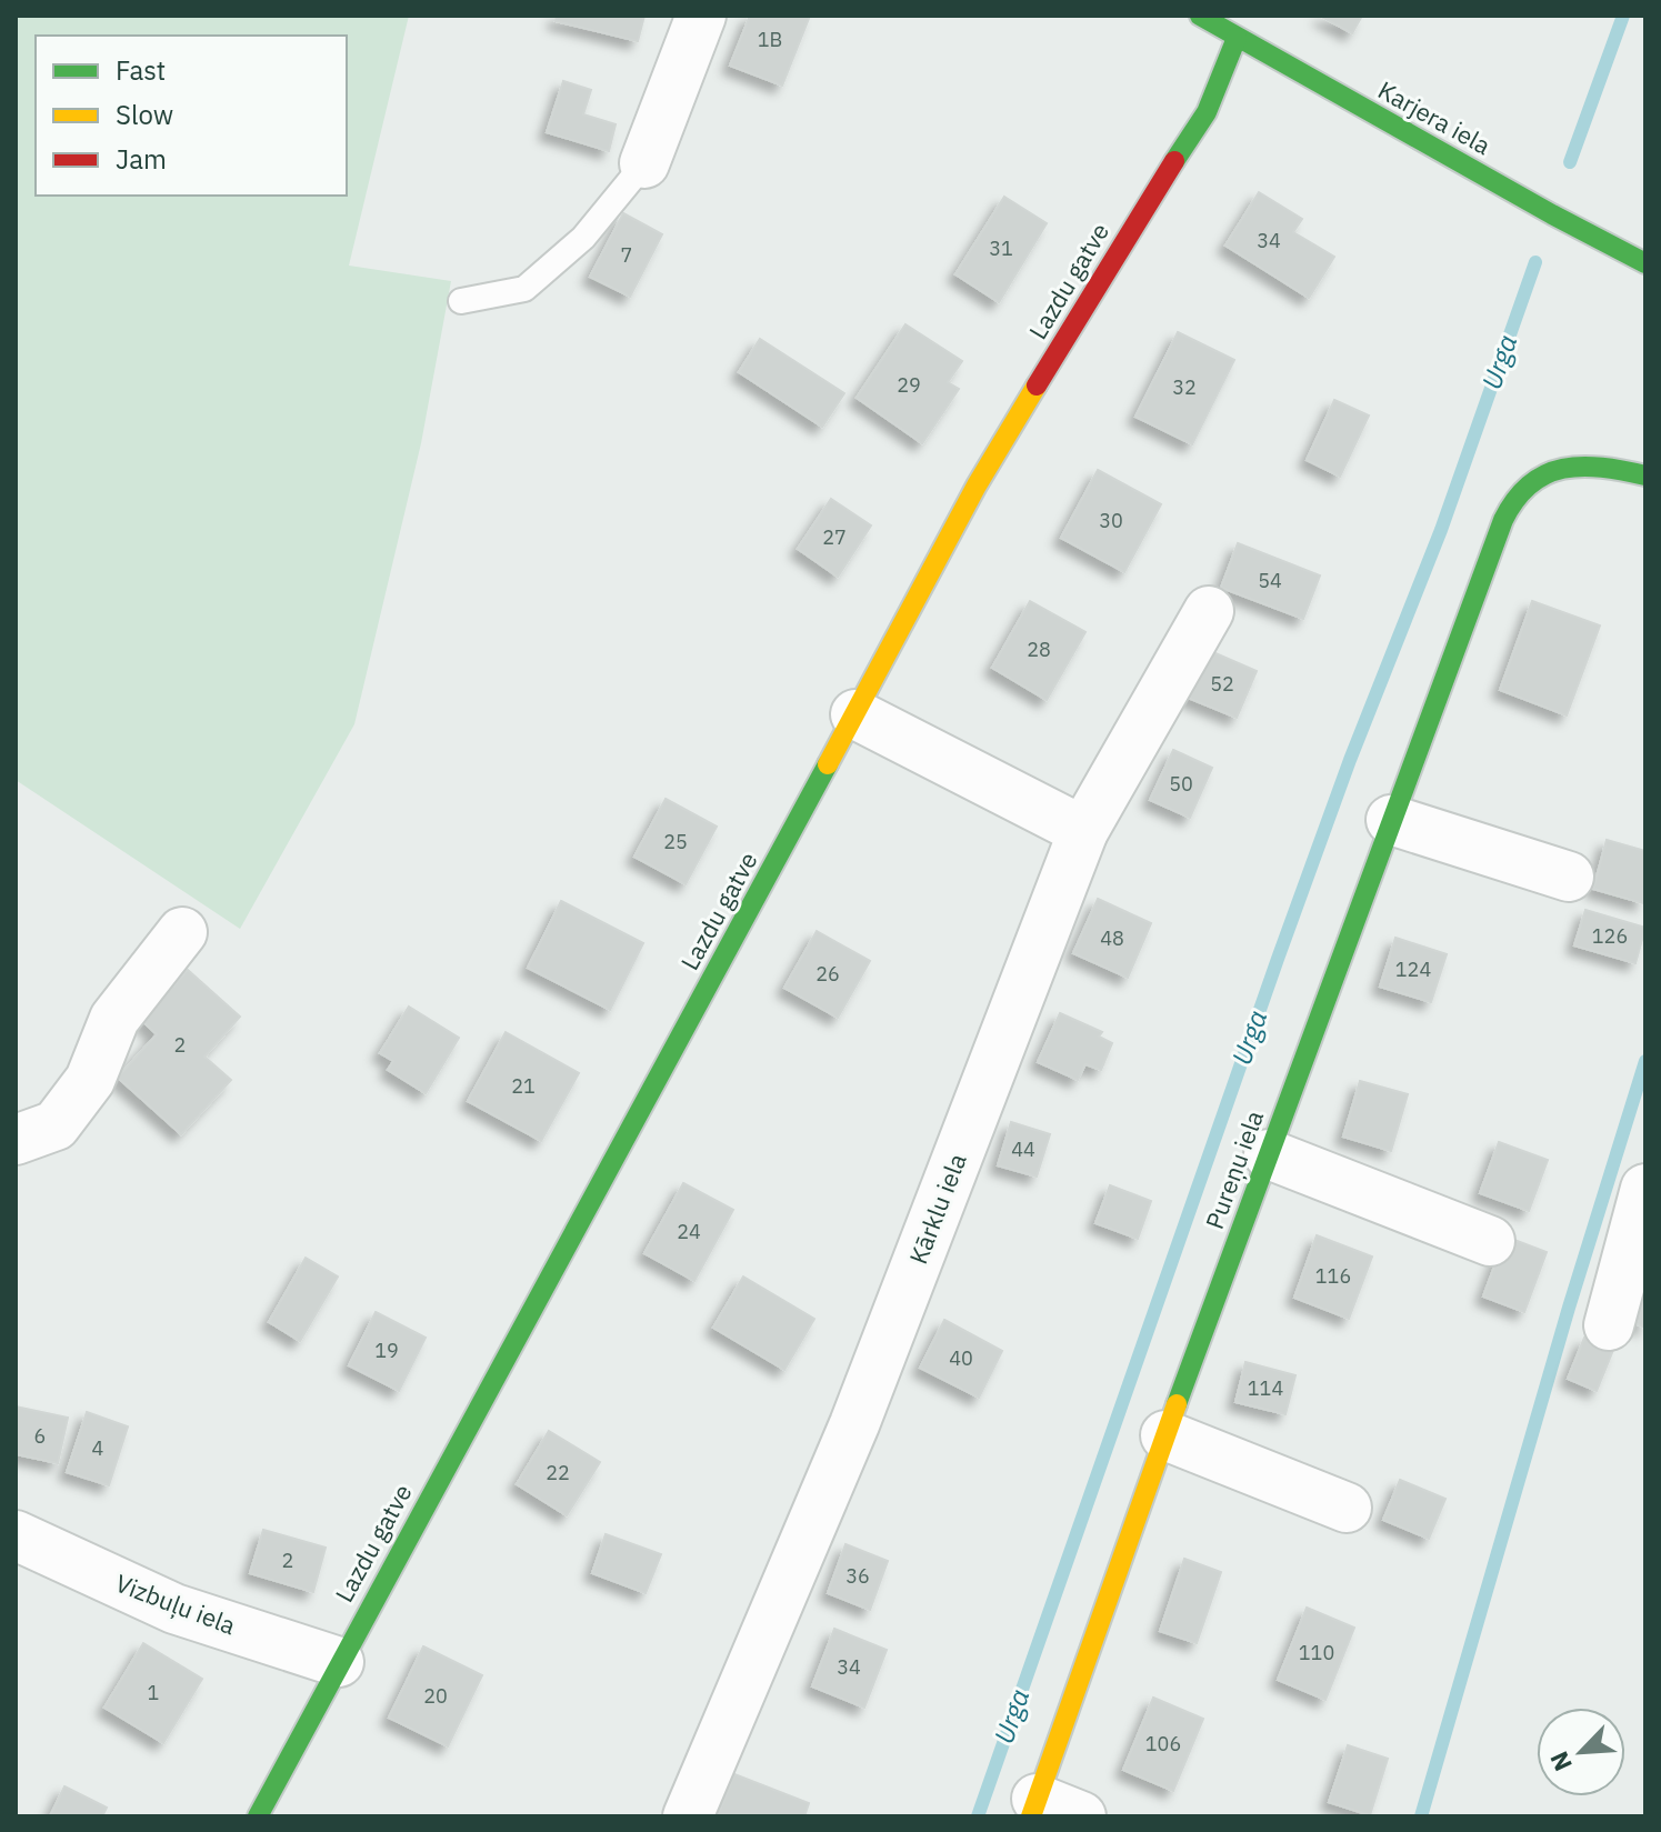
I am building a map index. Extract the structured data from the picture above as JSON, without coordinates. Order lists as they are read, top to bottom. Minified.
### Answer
{"streets":{"street":["Karjera iela","Lazdu gatve","Pureņu iela","Kārklu iela","Vizbuļu iela"]},"crossings":[["Karjera iela","Lazdu gatve"],["Lazdu gatve","Vizbuļu iela"]],"water":["Urga"],"house_numbers":["1B","34","31","7","29","32","30","27","54","28","52","50","25","126","48","124","26","2","21","44","24","116","19","40","114","6","4","22","2","36","110","34","1","20","106"],"legend":["Fast","Slow","Jam"],"north":"bottom left"}
